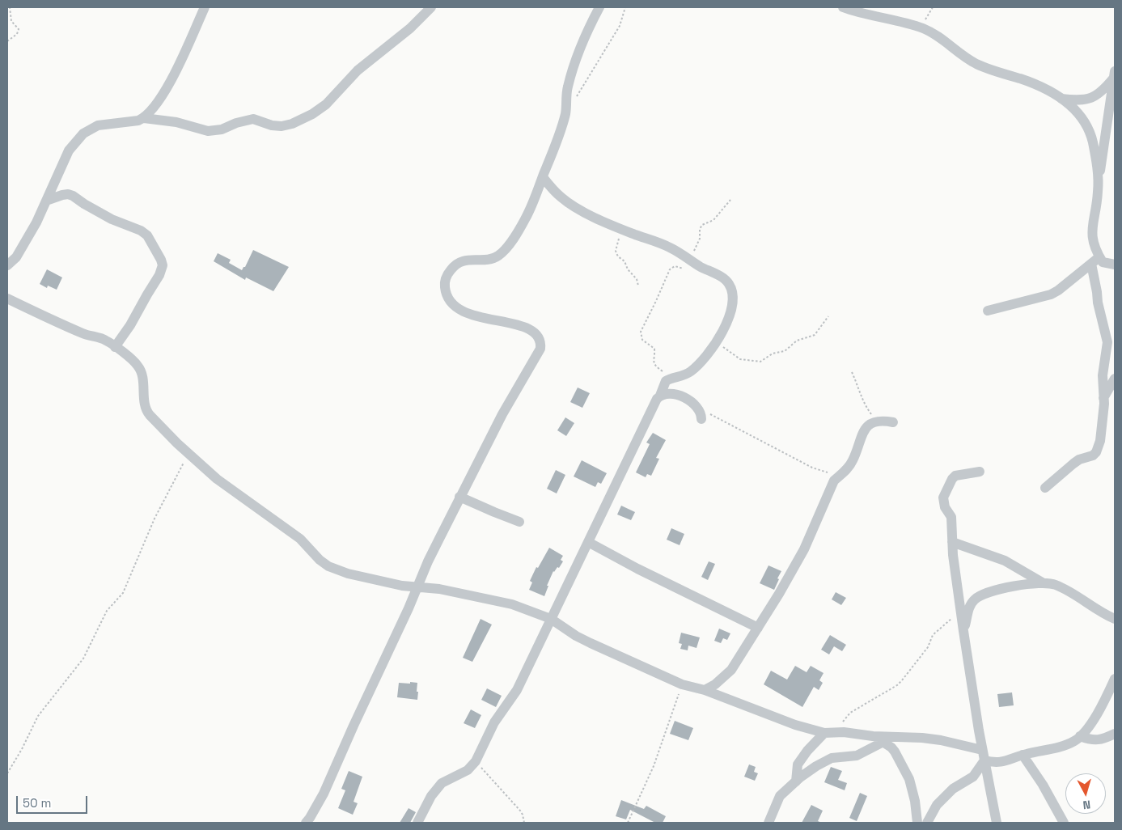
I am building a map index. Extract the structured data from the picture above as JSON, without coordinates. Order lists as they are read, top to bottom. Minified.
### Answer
{"scale_bar":"50 m","north":"bottom"}
